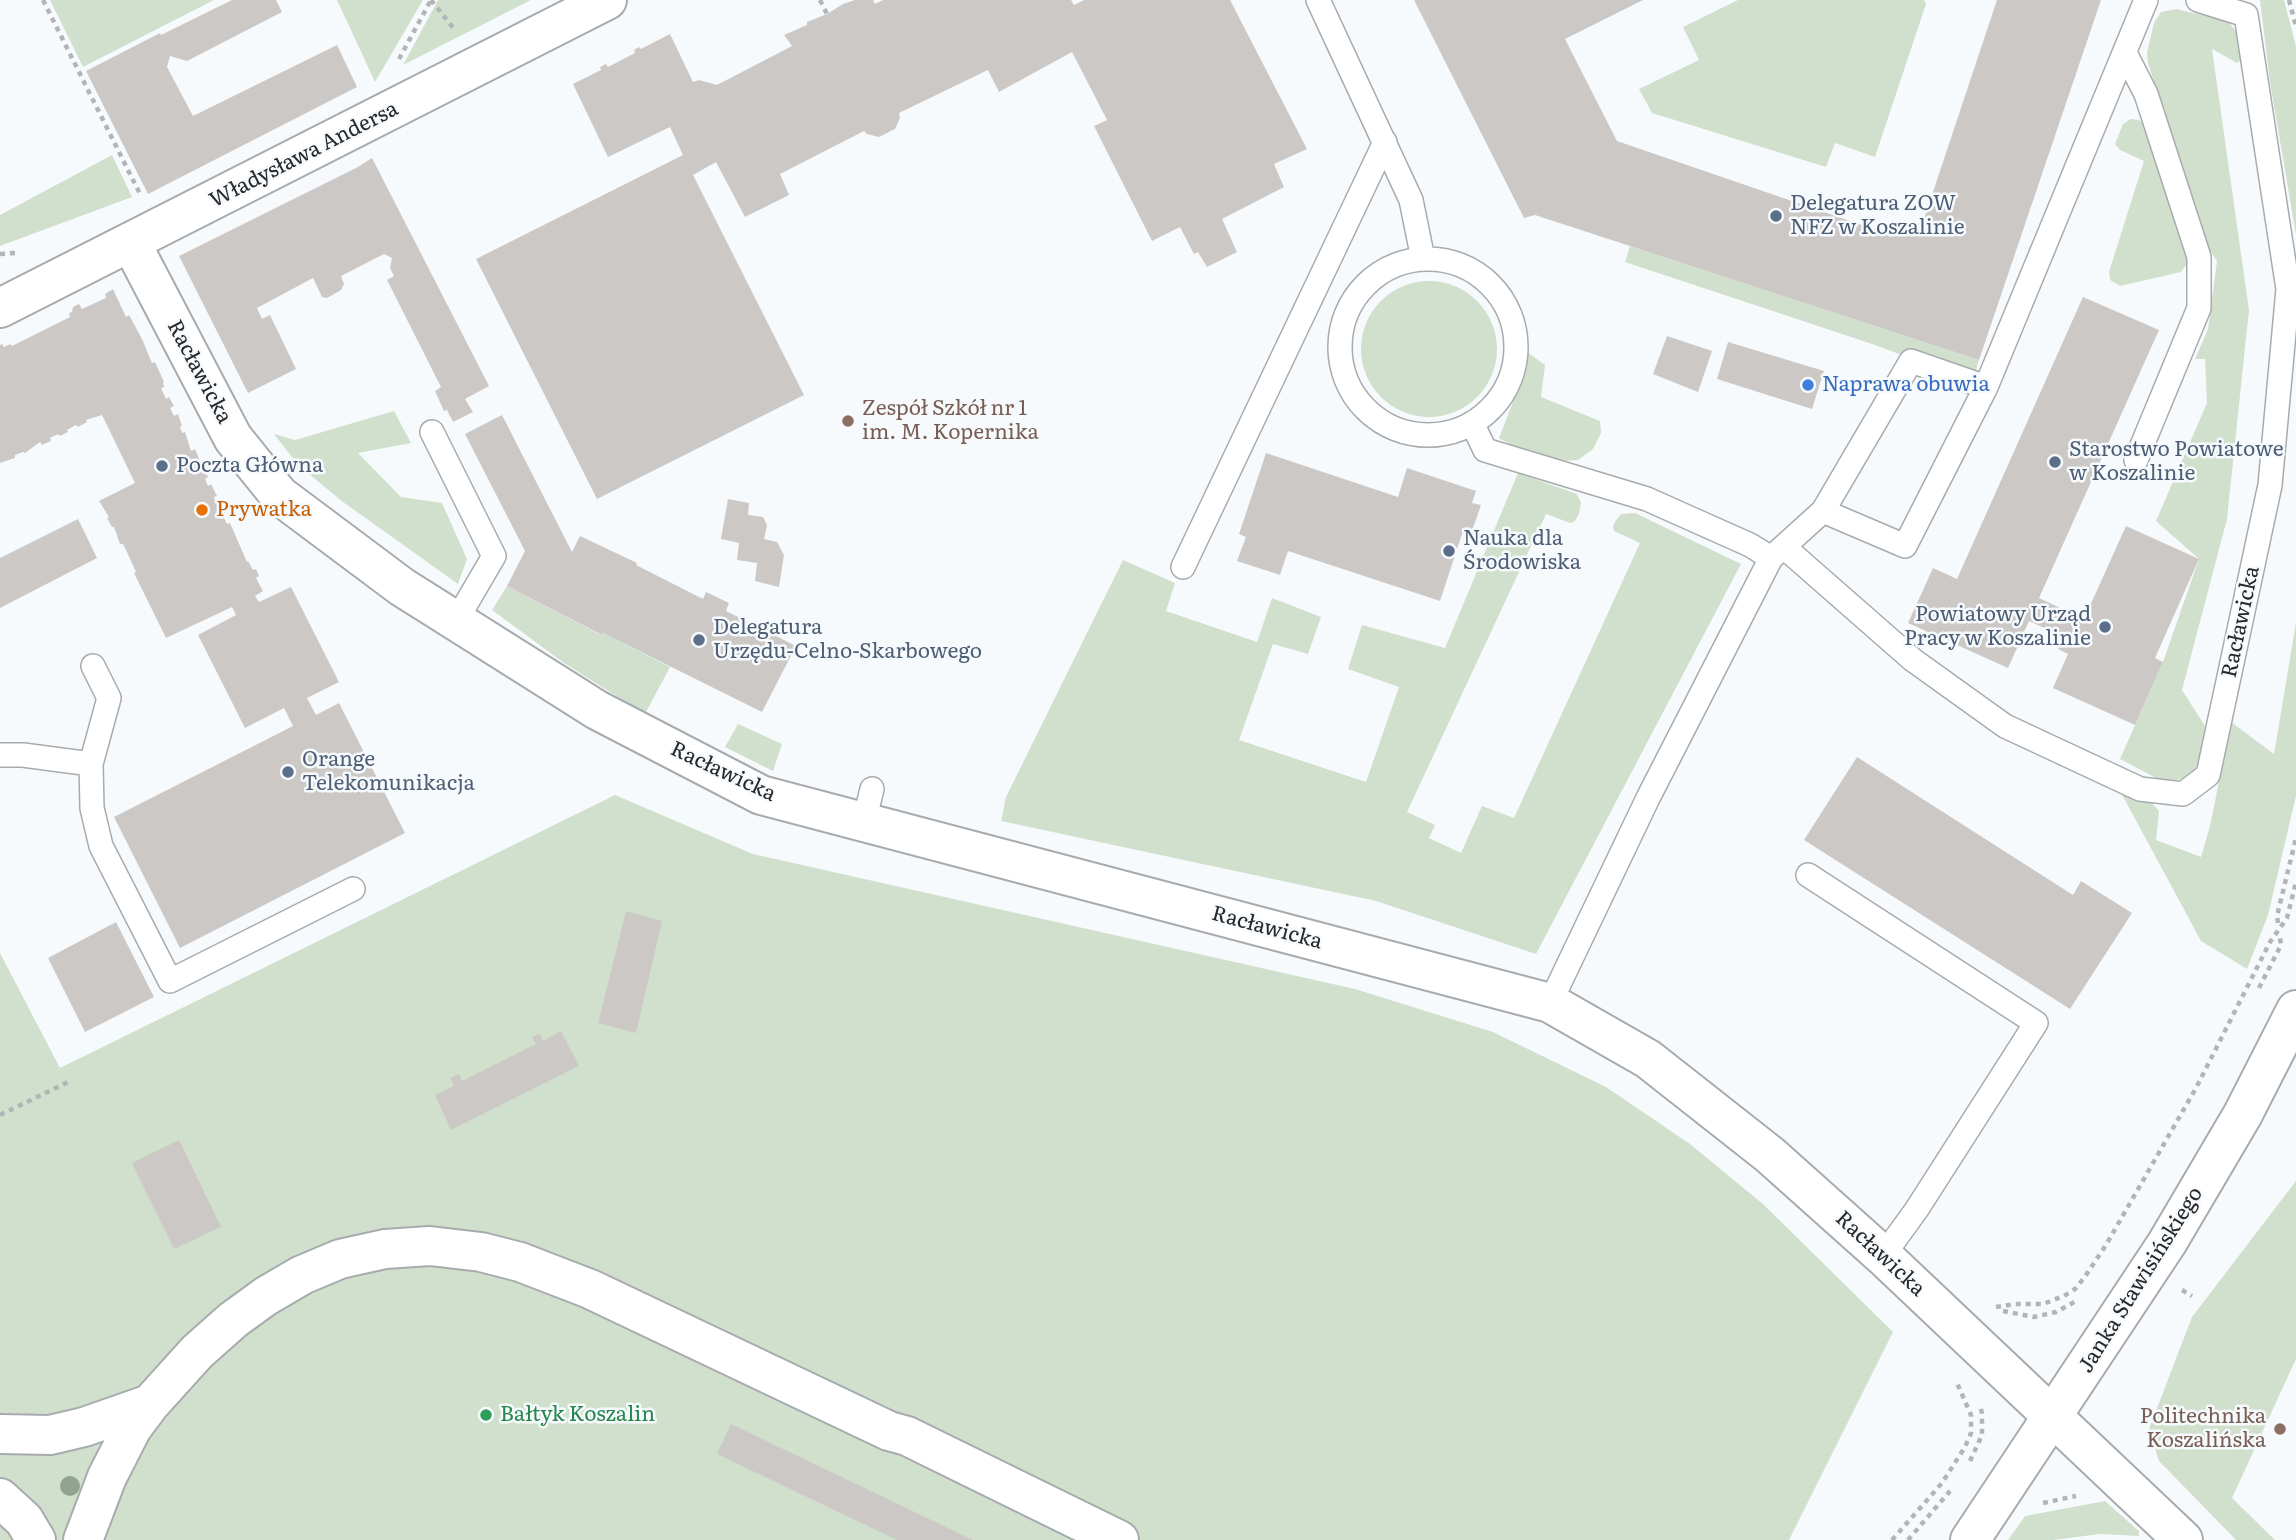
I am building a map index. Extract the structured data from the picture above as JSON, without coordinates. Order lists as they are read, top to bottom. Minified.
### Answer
{"streets":{"street":["Władysława Andersa","Racławicka","Janka Stawisińskiego"]},"crossings":[["Władysława Andersa","Racławicka"],["Racławicka","Janka Stawisińskiego"]],"places":["Delegatura ZOW NFZ w Koszalinie","Naprawa obuwia","Zespół Szkół nr 1 im. M. Kopernika","Starostwo Powiatowe w Koszalinie","Poczta Główna","Prywatka","Nauka dla Środowiska","Powiatowy Urząd Pracy w Koszalinie","Delegatura Urzędu-Celno-Skarbowego","Orange Telekomunikacja","Bałtyk Koszalin","Politechnika Koszalińska"]}
